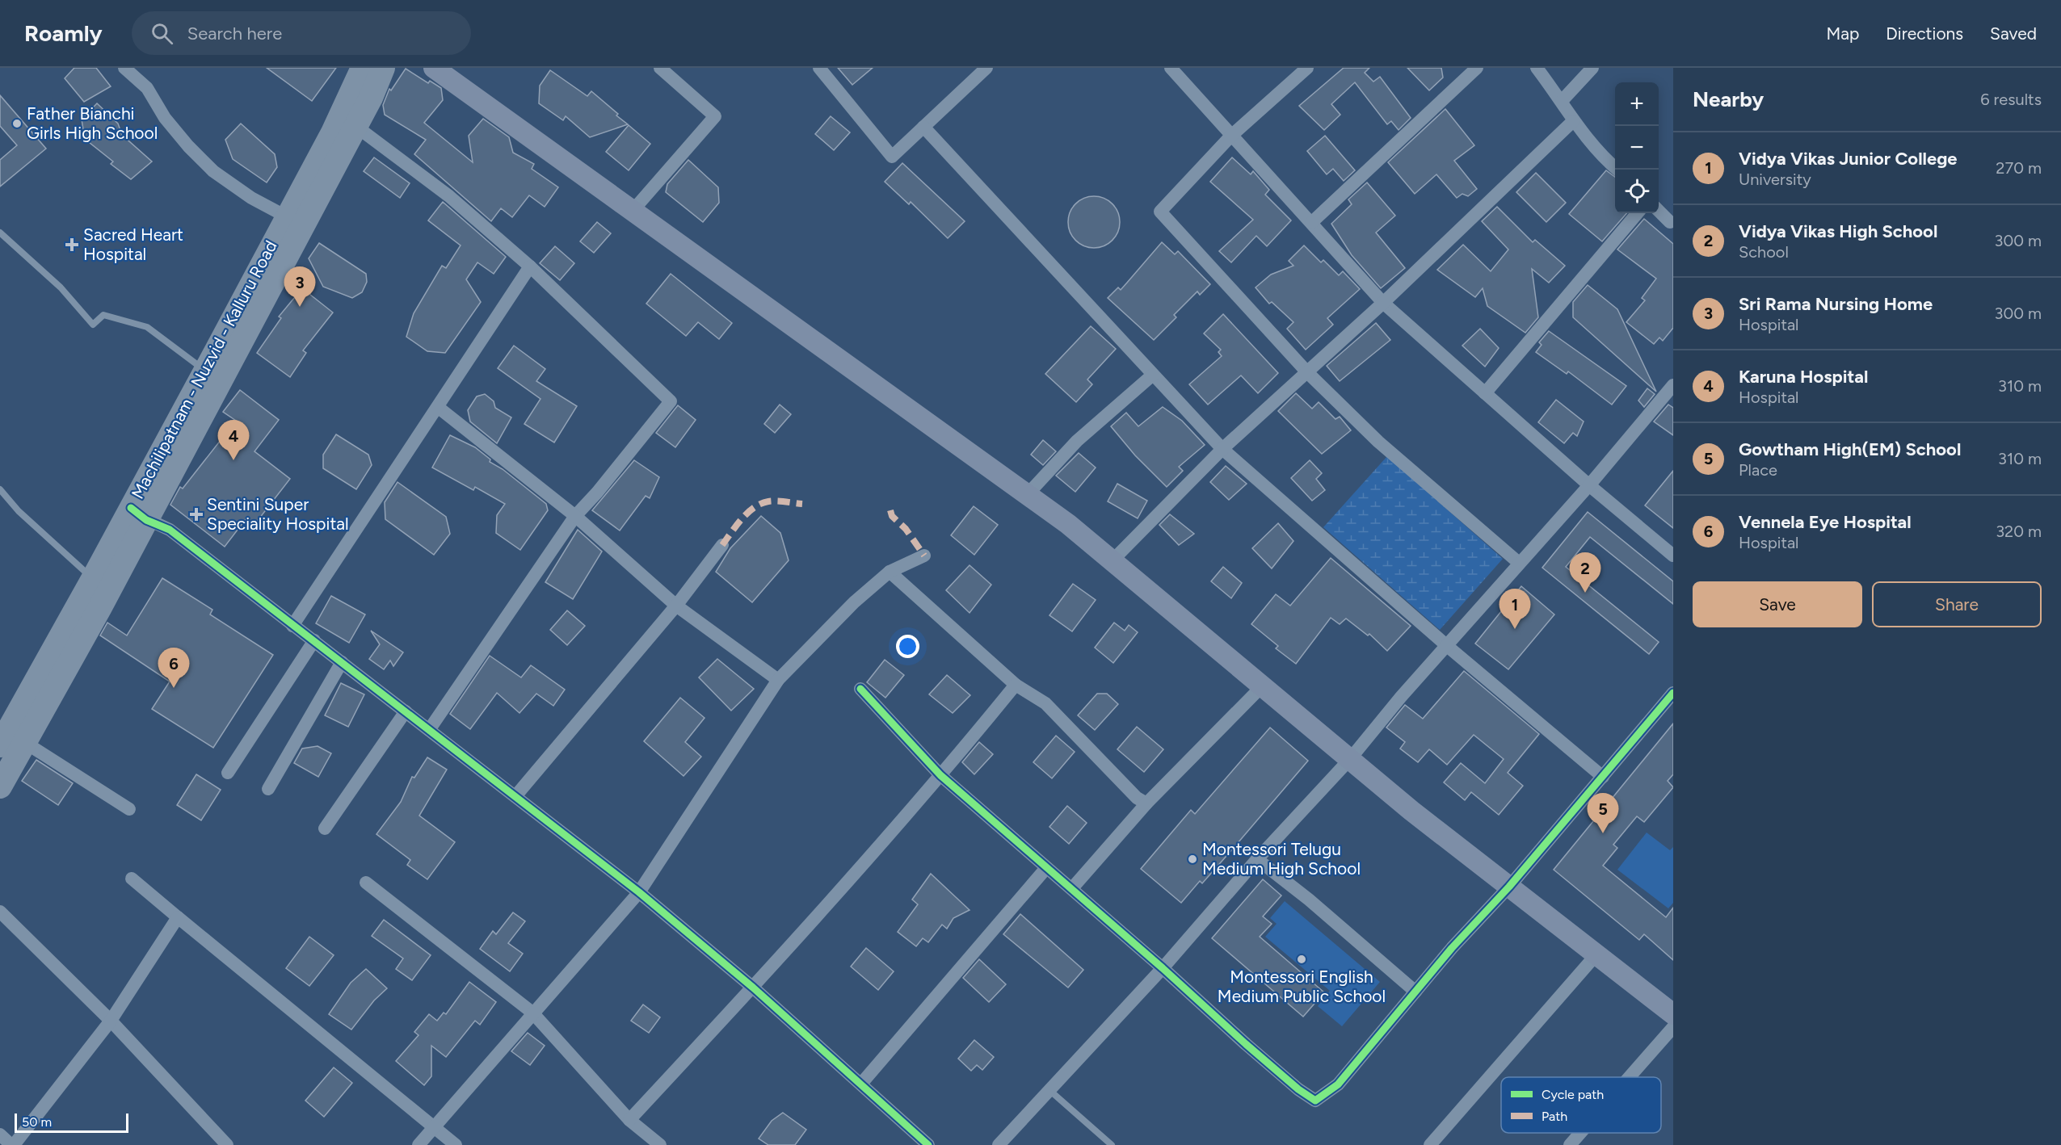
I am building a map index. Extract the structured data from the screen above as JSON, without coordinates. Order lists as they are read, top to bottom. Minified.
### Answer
{"streets":{"highway":["Machilipatnam - Nuzvid - Kalluru Road"]},"places":{"other":["Father Bianchi Girls High School","Montessori Telugu Medium High School","Montessori English Medium Public School"],"health":["Sacred Heart Hospital","Sentini Super Speciality Hospital"]},"legend":["Cycle path","Path"],"scale_bar":"50 m","page":{"header":"Roamly","search":"Search here","nav":["Map","Directions","Saved"],"heading":["Nearby","6 results"],"map_buttons":["+","−"],"list":[{"mark":"1","name":"Vidya Vikas Junior College","note":"University","value":"270 m"},{"mark":"2","name":"Vidya Vikas High School","note":"School","value":"300 m"},{"mark":"3","name":"Sri Rama Nursing Home","note":"Hospital","value":"300 m"},{"mark":"4","name":"Karuna Hospital","note":"Hospital","value":"310 m"},{"mark":"5","name":"Gowtham High(EM) School","note":"Place","value":"310 m"},{"mark":"6","name":"Vennela Eye Hospital","note":"Hospital","value":"320 m"}],"pins":["3","4","2","1","6","5"],"buttons":["Save","Share"],"scale":"50 m"}}
